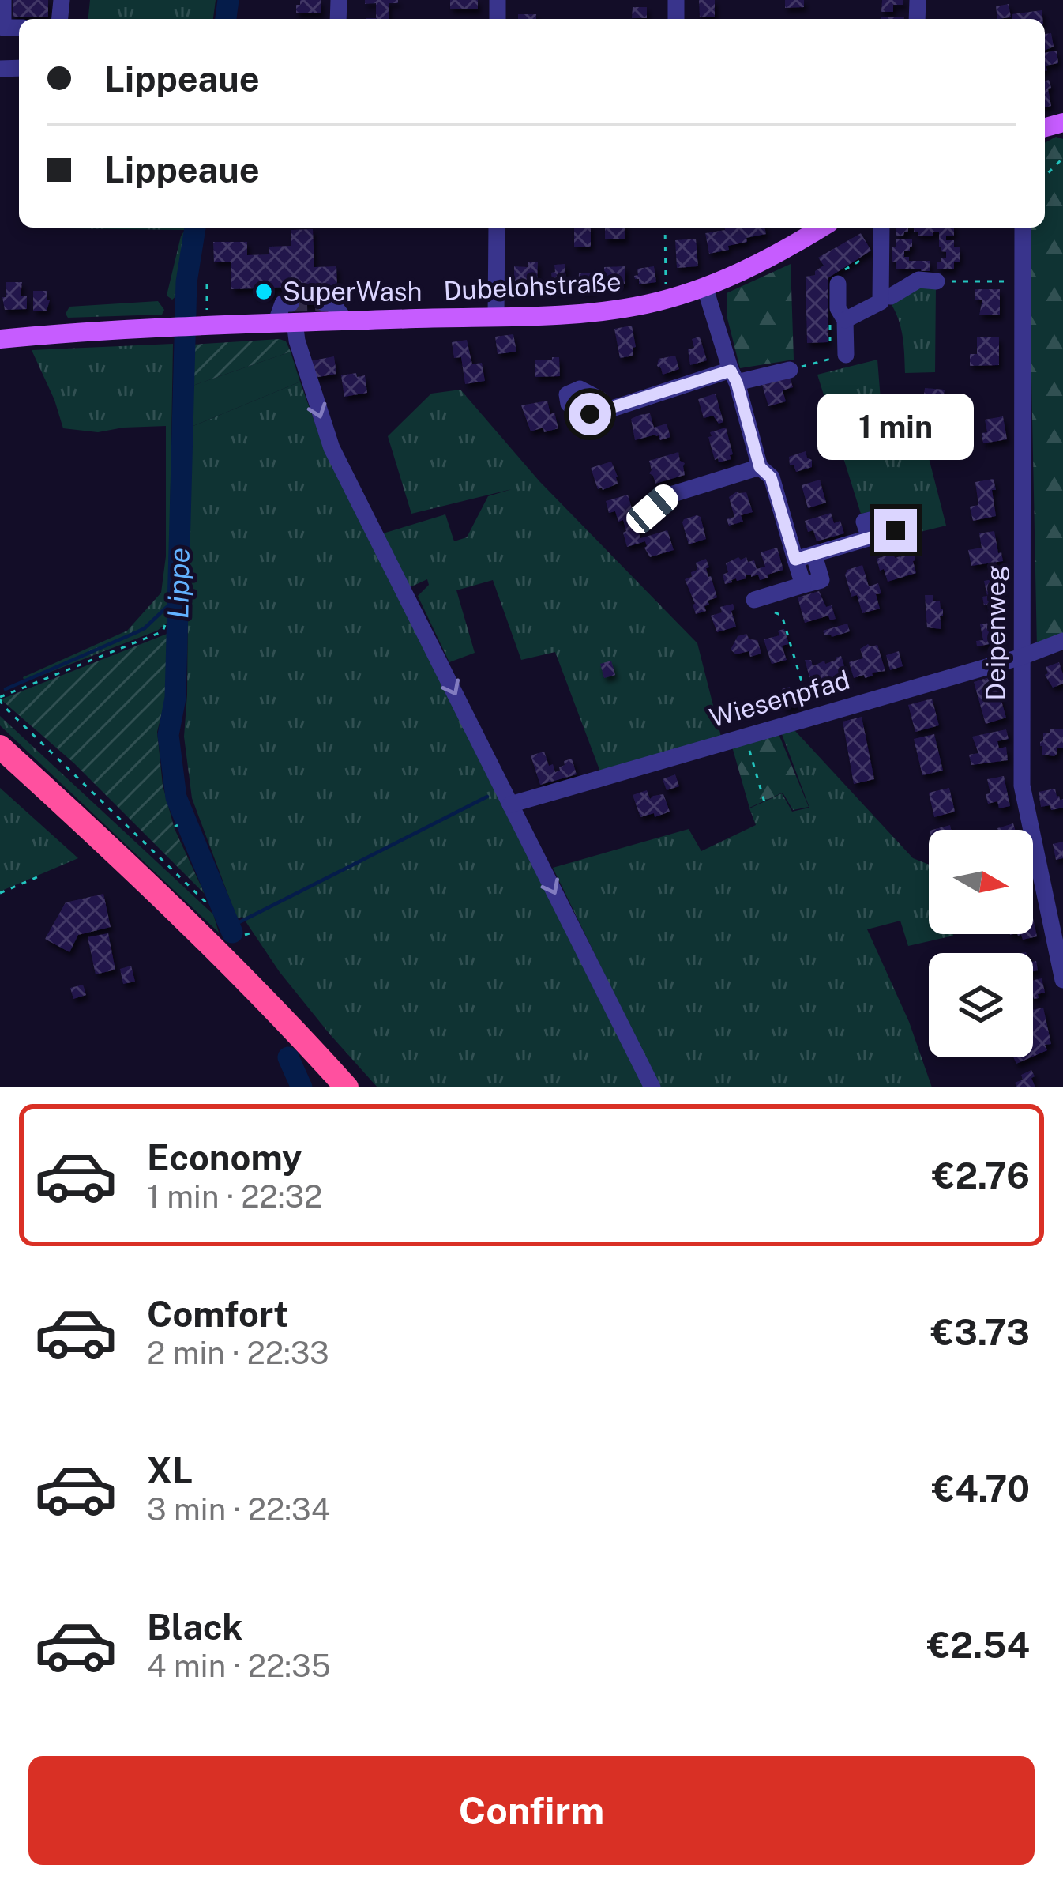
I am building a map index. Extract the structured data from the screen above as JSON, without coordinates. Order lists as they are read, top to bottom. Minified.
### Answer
{"streets":{"main road":["Dubelohstraße"],"street":["Deipenweg","Wiesenpfad"]},"crossings":[["Deipenweg","Wiesenpfad"]],"water":["Lippe"],"places":["SuperWash"],"north":"right","page":{"banner":["Lippeaue","Lippeaue"],"bubble":"1 min","list":[{"name":"Economy","note":"1 min · 22:32","value":"€2.76"},{"name":"Comfort","note":"2 min · 22:33","value":"€3.73"},{"name":"XL","note":"3 min · 22:34","value":"€4.70"},{"name":"Black","note":"4 min · 22:35","value":"€2.54"}],"buttons":"Confirm"}}
